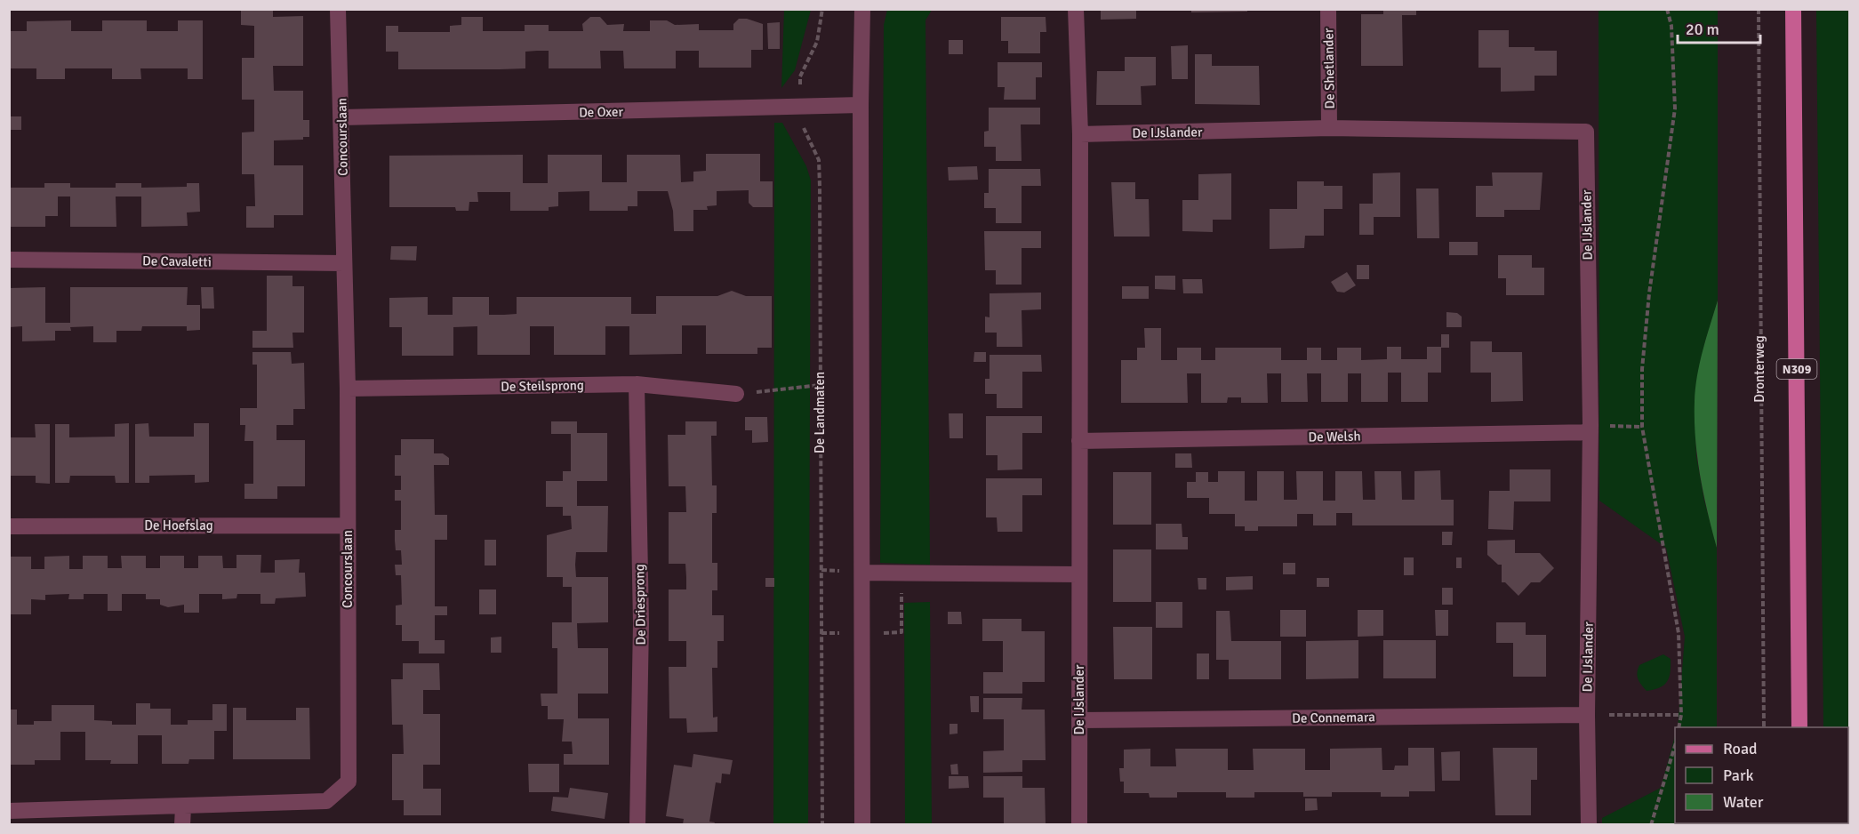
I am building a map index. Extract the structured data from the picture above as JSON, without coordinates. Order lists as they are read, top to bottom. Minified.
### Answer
{"streets":{"main road":["N309"],"street":["De Shetlander","De Oxer","De IJslander","Concourslaan","De Cavaletti","De Steilsprong","De Welsh","De Hoefslag","De Driesprong","De Connemara"],"path":["Dronterweg","De Landmaten"]},"crossings":[["De Shetlander","De IJslander"],["De Oxer","Concourslaan"],["De Oxer","De Landmaten"],["De IJslander","De Welsh"],["De IJslander","De Connemara"],["Concourslaan","De Cavaletti"],["Concourslaan","De Steilsprong"],["Concourslaan","De Hoefslag"],["De Steilsprong","De Driesprong"]],"legend":["Road","Park","Water"],"scale_bar":"20 m"}
